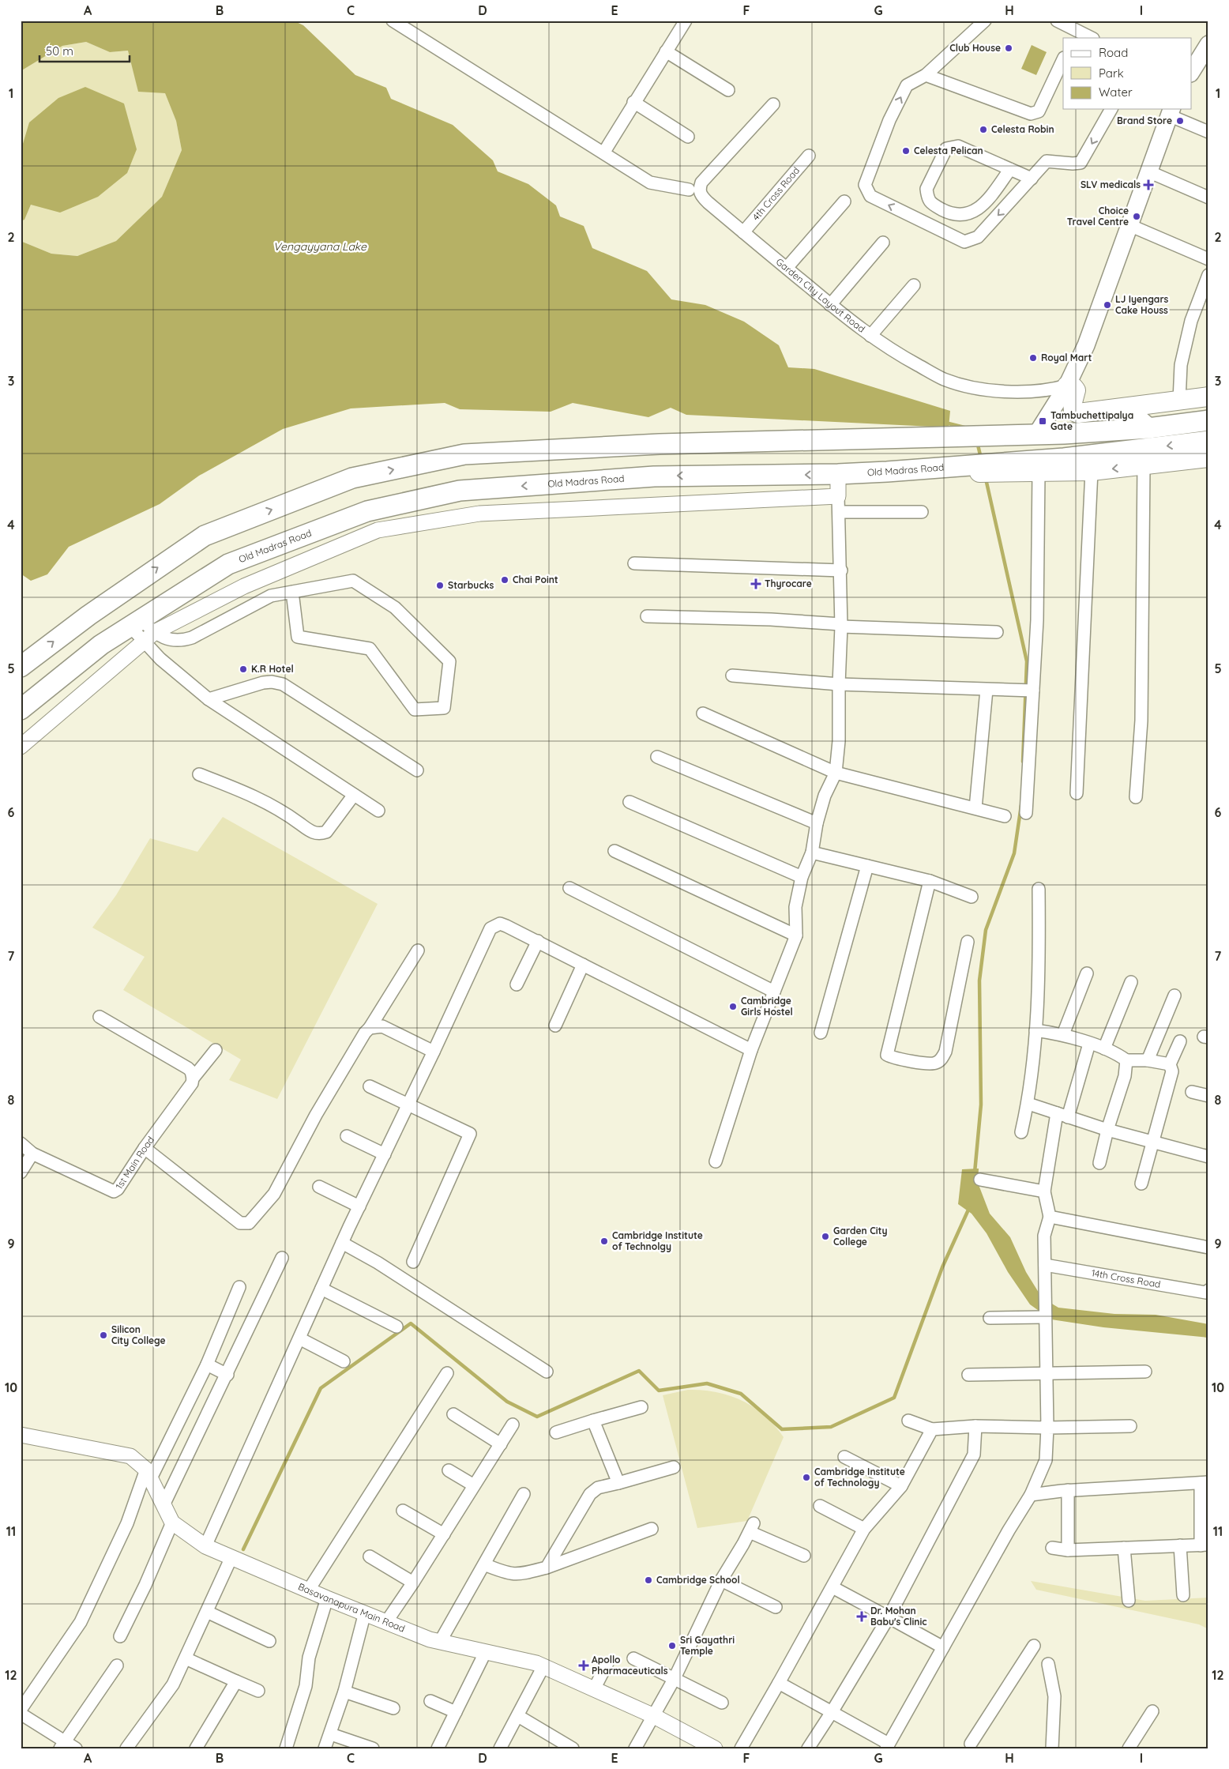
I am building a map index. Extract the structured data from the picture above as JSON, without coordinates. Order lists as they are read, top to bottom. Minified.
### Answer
{"streets":{"highway":["Old Madras Road"],"street":["4th Cross Road","Garden City Layout Road","1st Main Road","14th Cross Road","Basavanapura Main Road"]},"crossings":[["4th Cross Road","Garden City Layout Road"]],"water":["Vengayyana Lake"],"places":{"other":["Club House","Brand Store","Celesta Robin","Celesta Pelican","Choice Travel Centre","LJ Iyengars Cake Houss","Royal Mart","Chai Point","Starbucks","K.R Hotel","Cambridge Girls Hostel","Garden City College","Cambridge Institute of Technolgy","Silicon City College","Cambridge Institute of Technology","Cambridge School","Sri Gayathri Temple"],"health":["SLV medicals","Thyrocare","Dr. Mohan Babu's Clinic","Apollo Pharmaceuticals"],"transit":["Tambuchettipalya Gate"]},"legend":["Road","Park","Water"],"scale_bar":"50 m","grid":{"columns":["A","B","C","D","E","F","G","H","I"],"rows":["1","2","3","4","5","6","7","8","9","10","11","12"]}}
